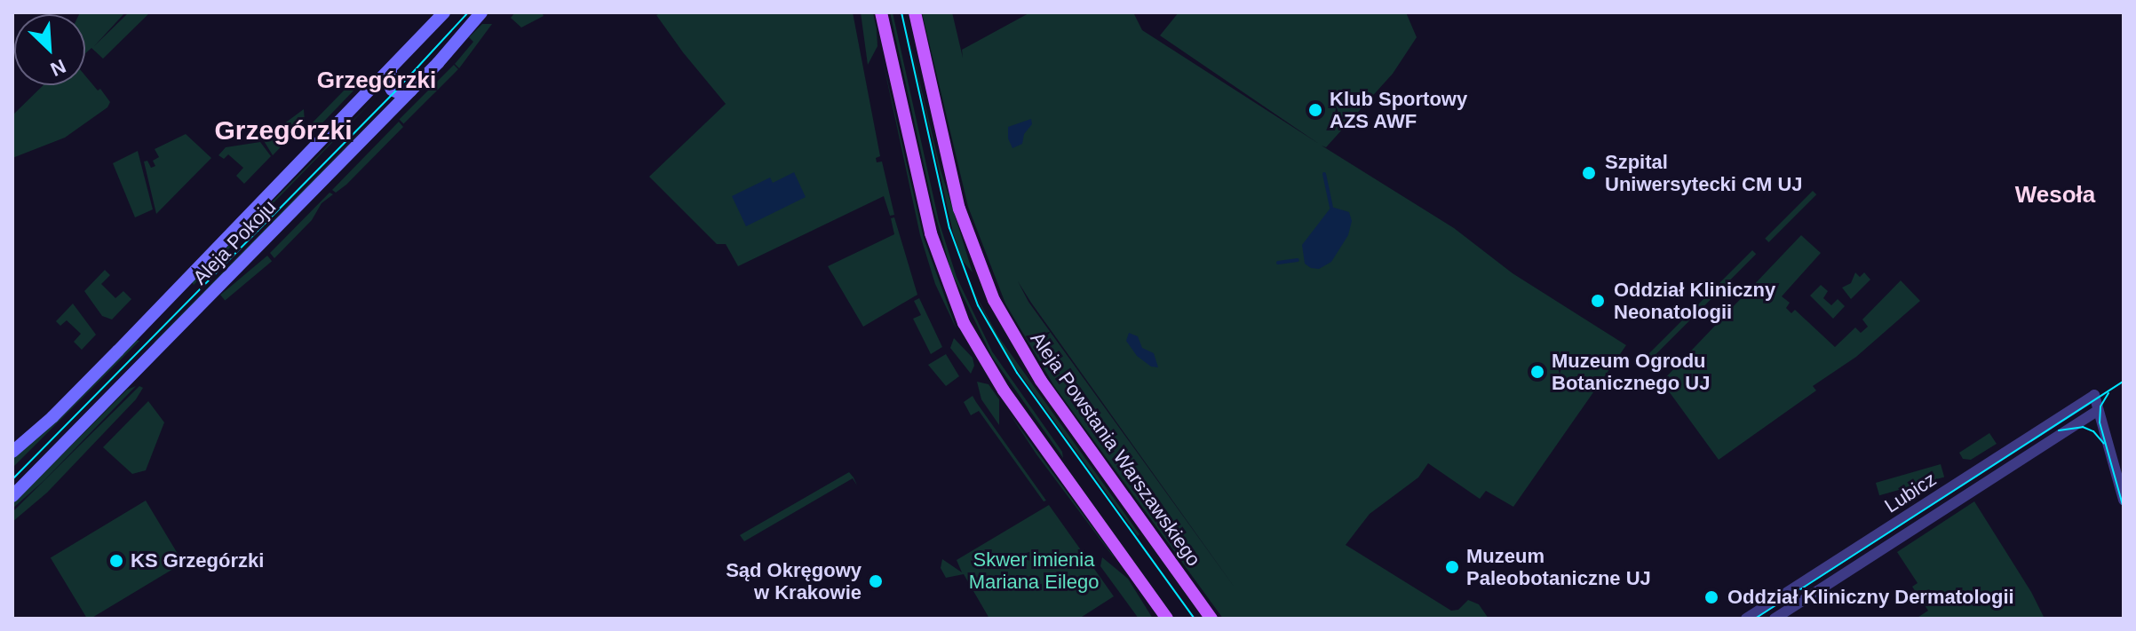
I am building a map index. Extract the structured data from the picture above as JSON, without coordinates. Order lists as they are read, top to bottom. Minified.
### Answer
{"streets":{"main road":["Aleja Pokoju","Aleja Powstania Warszawskiego"],"street":["Lubicz"]},"districts":["Grzegórzki","Grzegórzki","Wesoła"],"parks":["Skwer imienia Mariana Eilego"],"places":["Klub Sportowy AZS AWF","Szpital Uniwersytecki CM UJ","Oddział Kliniczny Neonatologii","Muzeum Ogrodu Botanicznego UJ","KS Grzegórzki","Muzeum Paleobotaniczne UJ","Sąd Okręgowy w Krakowie","Oddział Kliniczny Dermatologii"],"north":"bottom right"}
